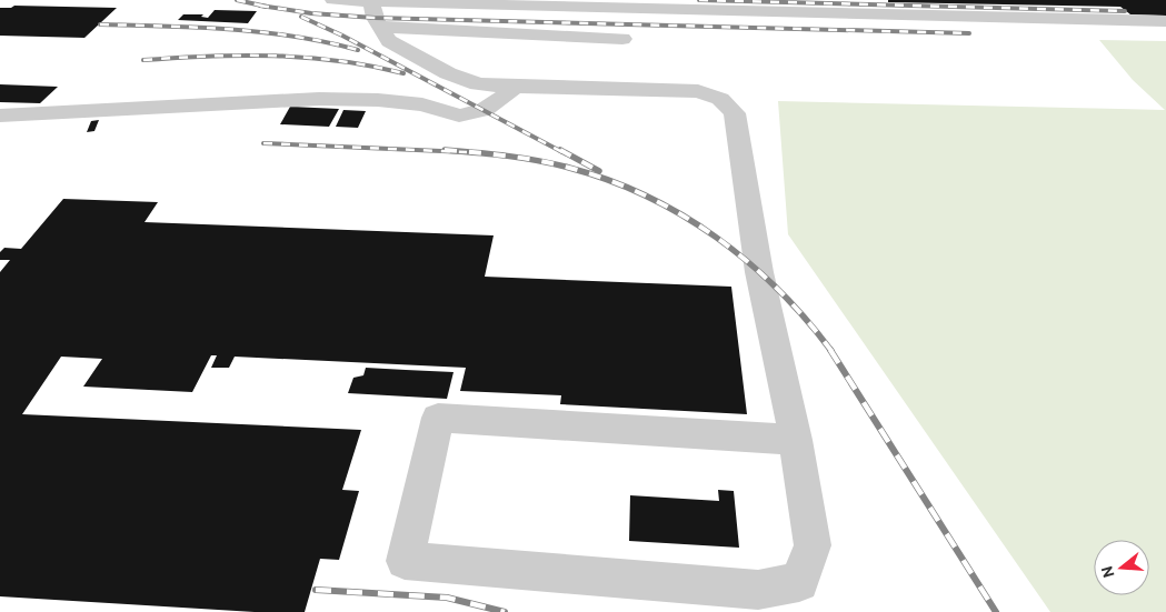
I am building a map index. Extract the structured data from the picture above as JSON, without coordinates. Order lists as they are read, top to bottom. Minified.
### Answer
{"north":"left"}
